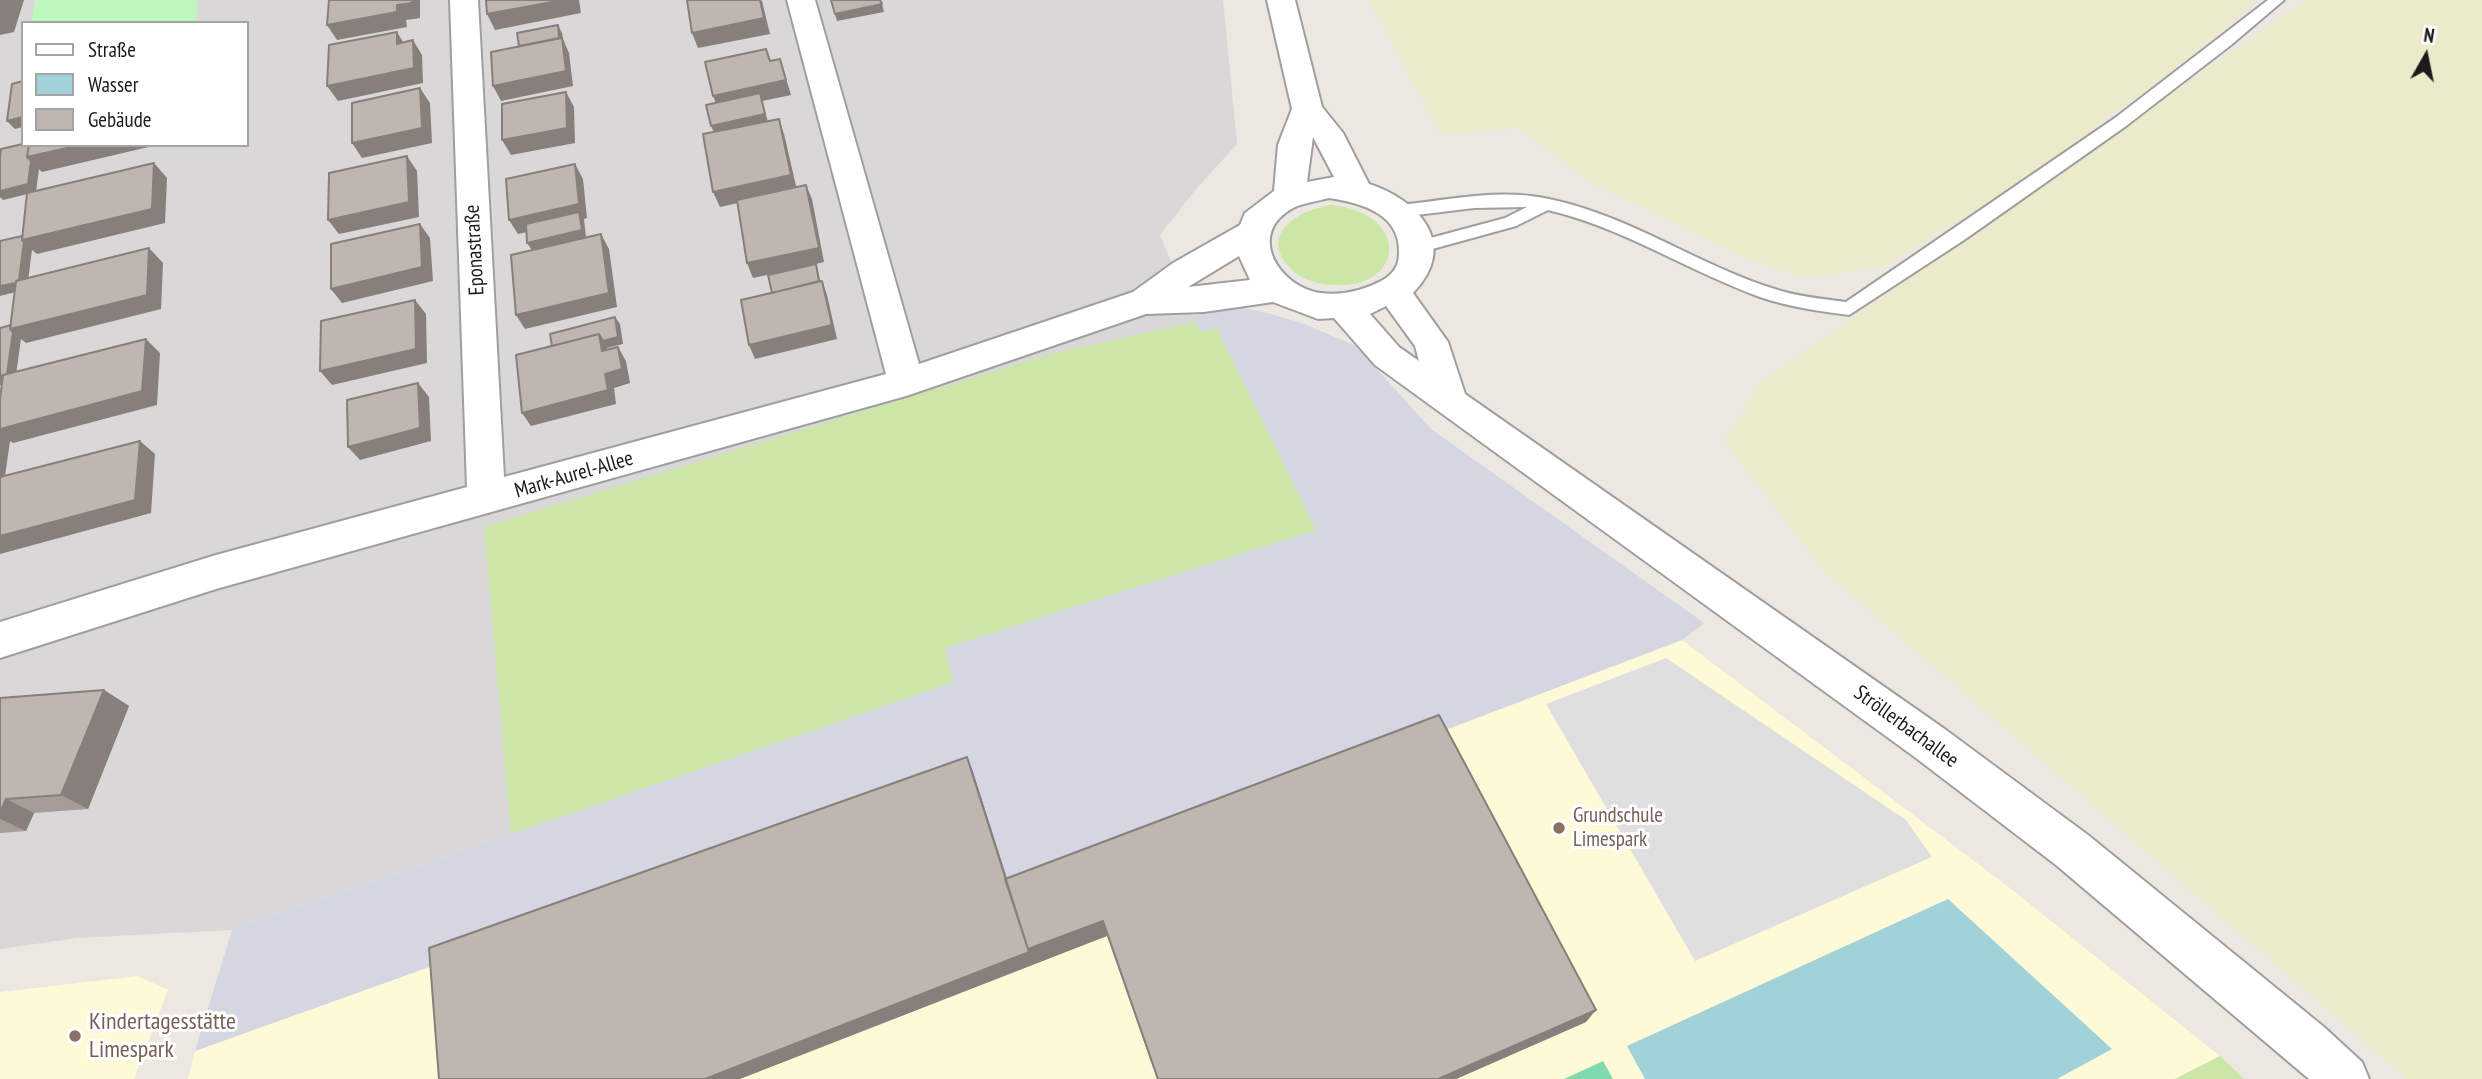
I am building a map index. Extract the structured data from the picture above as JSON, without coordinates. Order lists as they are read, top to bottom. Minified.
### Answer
{"streets":{"street":["Eponastraße","Mark-Aurel-Allee","Ströllerbachallee"]},"crossings":[["Eponastraße","Mark-Aurel-Allee"],["Mark-Aurel-Allee","Ströllerbachallee"]],"places":["Grundschule Limespark","Kindertagesstätte Limespark"],"legend":["Straße","Wasser","Gebäude"],"north":"top"}
